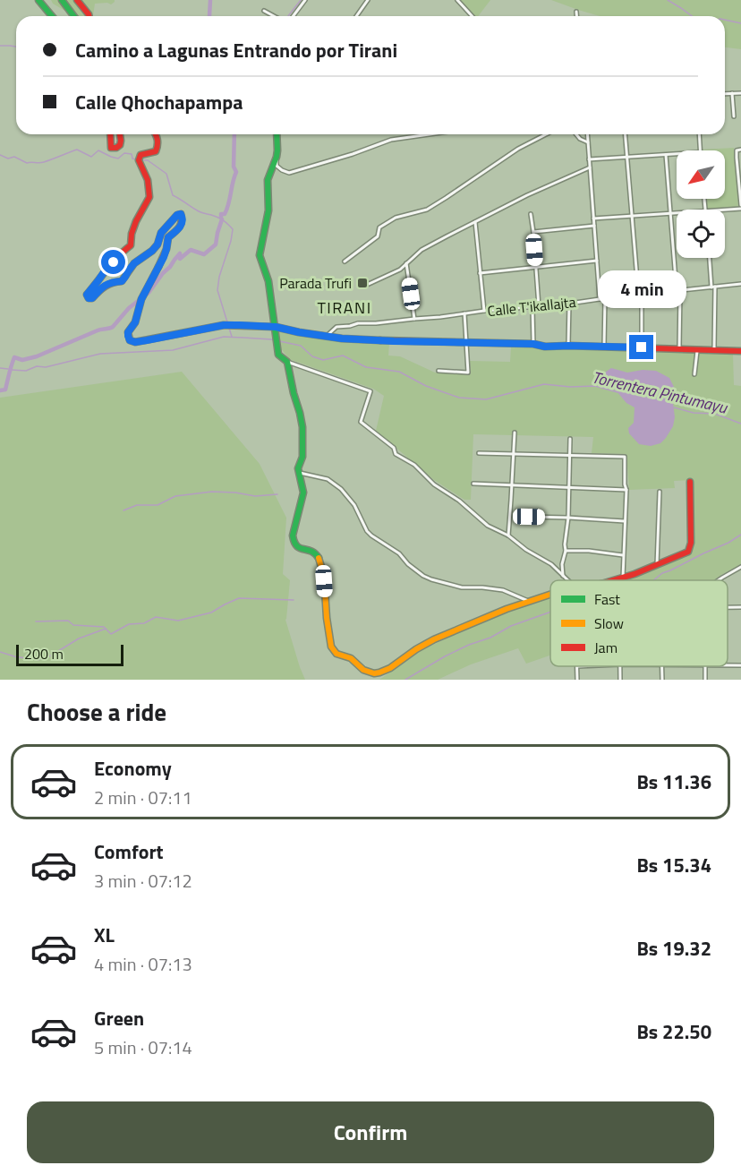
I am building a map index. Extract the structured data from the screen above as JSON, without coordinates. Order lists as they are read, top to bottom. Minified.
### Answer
{"streets":{"street":["Calle T'ikallajta"]},"districts":["TIRANI"],"water":["Torrentera Pintumayu"],"places":{"transit":["Parada Trufi"]},"legend":["Fast","Slow","Jam"],"scale_bar":"200 m","north":"bottom left","page":{"banner":["Camino a Lagunas Entrando por Tirani","Calle Qhochapampa"],"bubble":"4 min","scale":"200 m","heading":"Choose a ride","list":[{"name":"Economy","note":"2 min · 07:11","value":"Bs 11.36"},{"name":"Comfort","note":"3 min · 07:12","value":"Bs 15.34"},{"name":"XL","note":"4 min · 07:13","value":"Bs 19.32"},{"name":"Green","note":"5 min · 07:14","value":"Bs 22.50"}],"buttons":"Confirm"}}
